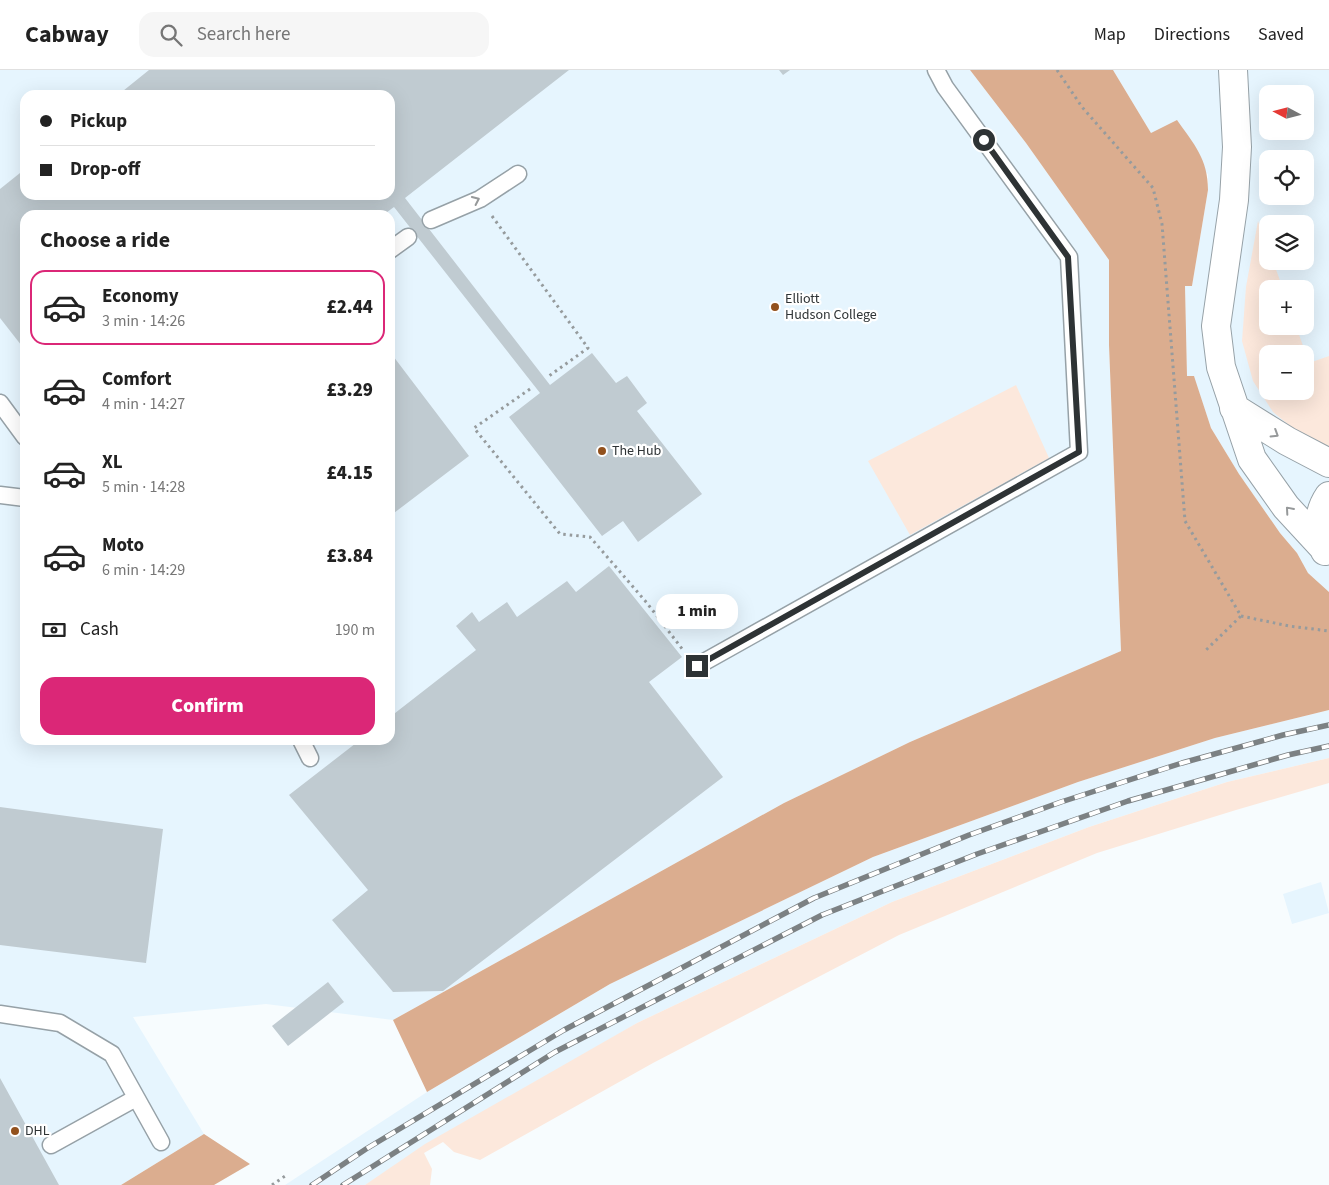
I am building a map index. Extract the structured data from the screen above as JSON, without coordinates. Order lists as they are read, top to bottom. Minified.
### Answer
{"places":["Elliott Hudson College","The Hub","DHL"],"north":"left","page":{"header":"Cabway","search":"Search here","nav":["Map","Directions","Saved"],"map_buttons":["+","−"],"banner":["Pickup","Drop-off"],"heading":"Choose a ride","list":[{"name":"Economy","note":"3 min · 14:26","value":"£2.44"},{"name":"Comfort","note":"4 min · 14:27","value":"£3.29"},{"name":"XL","note":"5 min · 14:28","value":"£4.15"},{"name":"Moto","note":"6 min · 14:29","value":"£3.84"}],"bubble":"1 min","pay":["Cash","190 m"],"buttons":"Confirm"}}
